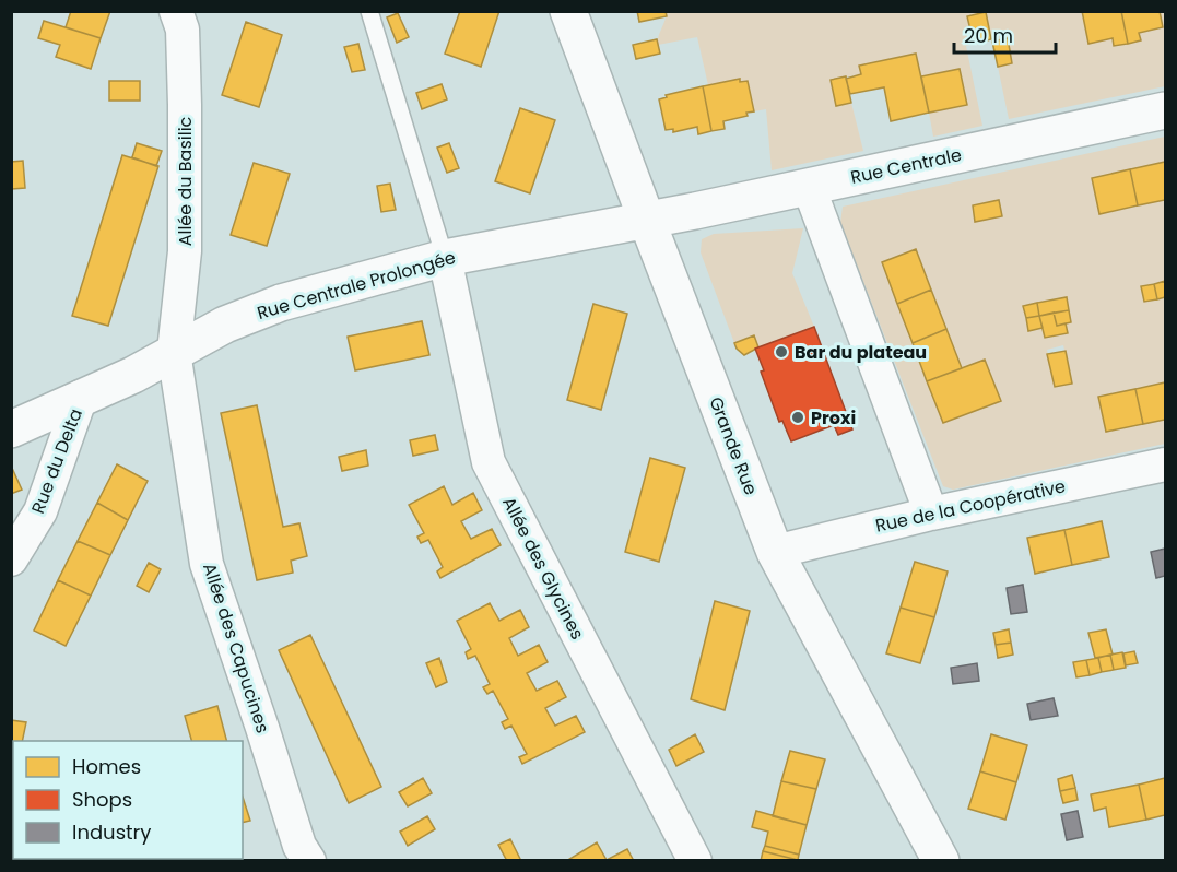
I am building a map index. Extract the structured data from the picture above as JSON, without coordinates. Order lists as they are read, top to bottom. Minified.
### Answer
{"streets":{"street":["Rue Centrale","Allée du Basilic","Rue Centrale Prolongée","Grande Rue","Rue du Delta","Rue de la Coopérative","Allée des Glycines","Allée des Capucines"]},"crossings":[["Rue Centrale","Rue Centrale Prolongée"],["Rue Centrale","Grande Rue"],["Allée du Basilic","Rue Centrale Prolongée"],["Allée du Basilic","Allée des Capucines"],["Rue Centrale Prolongée","Grande Rue"],["Rue Centrale Prolongée","Rue du Delta"],["Rue Centrale Prolongée","Allée des Glycines"],["Rue Centrale Prolongée","Allée des Capucines"],["Grande Rue","Rue de la Coopérative"]],"places":["Bar du plateau","Proxi"],"legend":["Homes","Shops","Industry"],"scale_bar":"20 m"}
